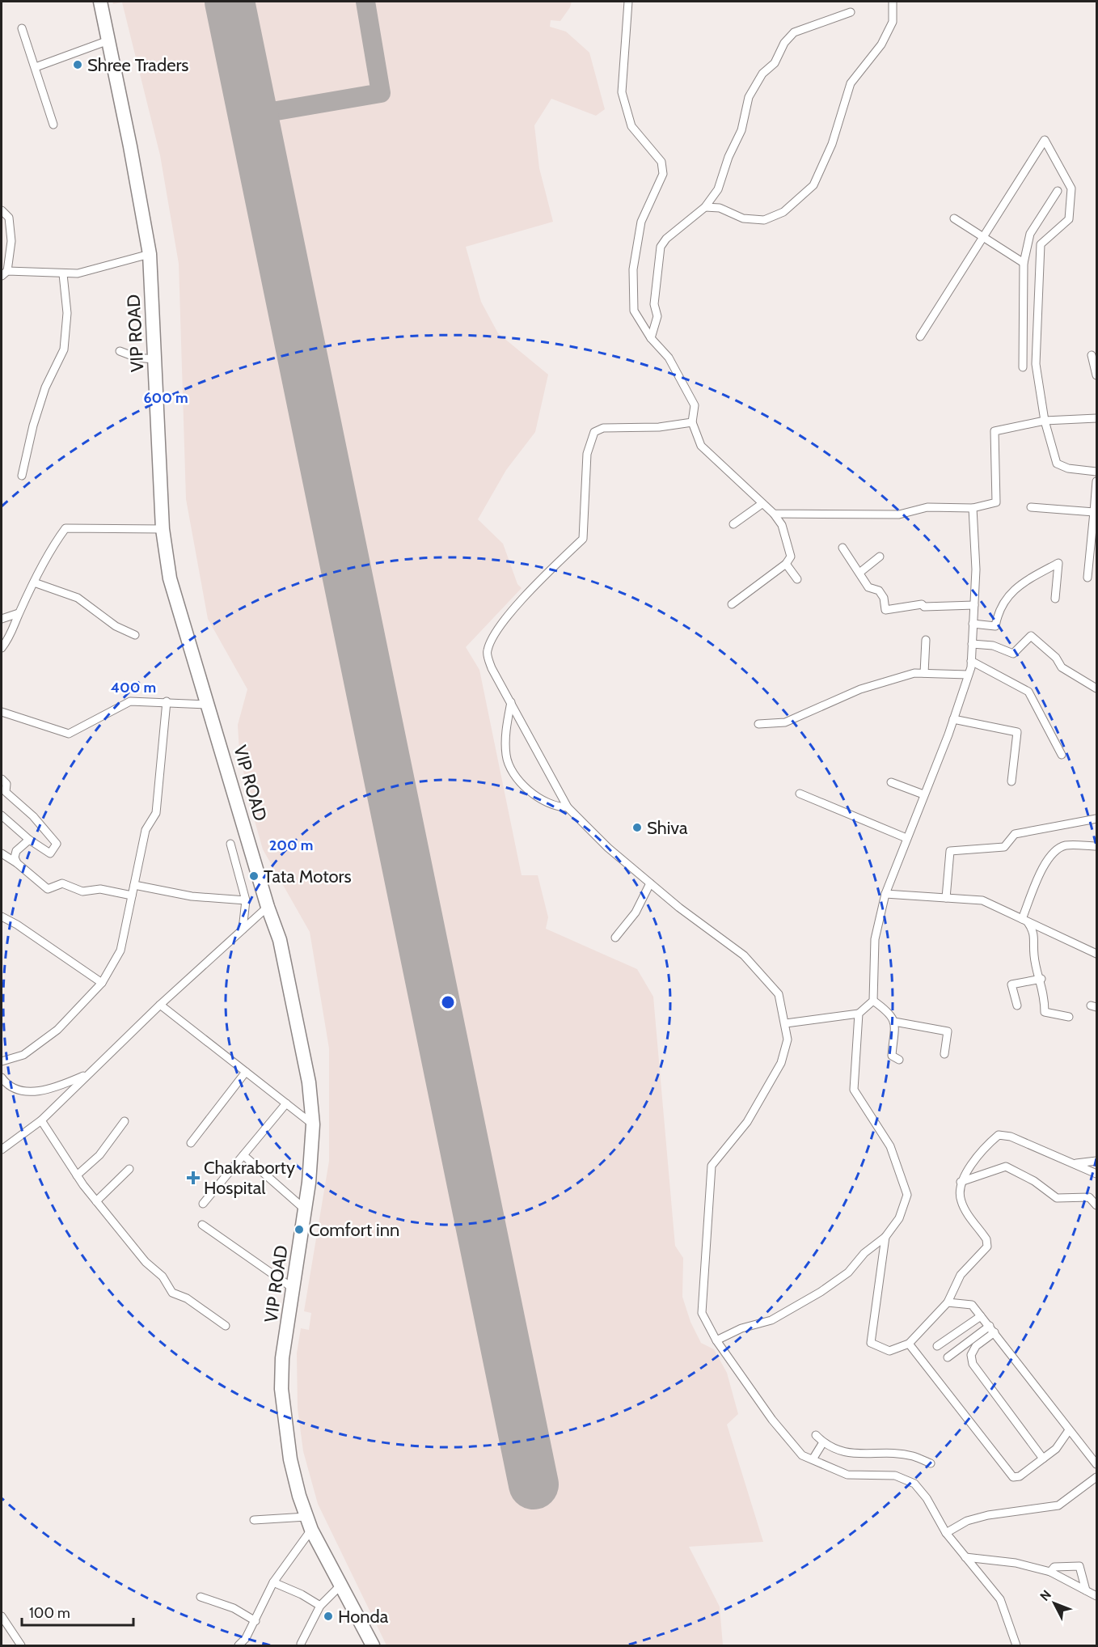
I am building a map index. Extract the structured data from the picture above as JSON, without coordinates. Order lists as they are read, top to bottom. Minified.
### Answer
{"streets":{"highway":["VIP ROAD"]},"places":{"other":["Shree Traders","Shiva","Tata Motors","Comfort inn","Honda"],"health":["Chakraborty Hospital"]},"scale_bar":"100 m","north":"top left","rings":["600 m","400 m","200 m"]}
